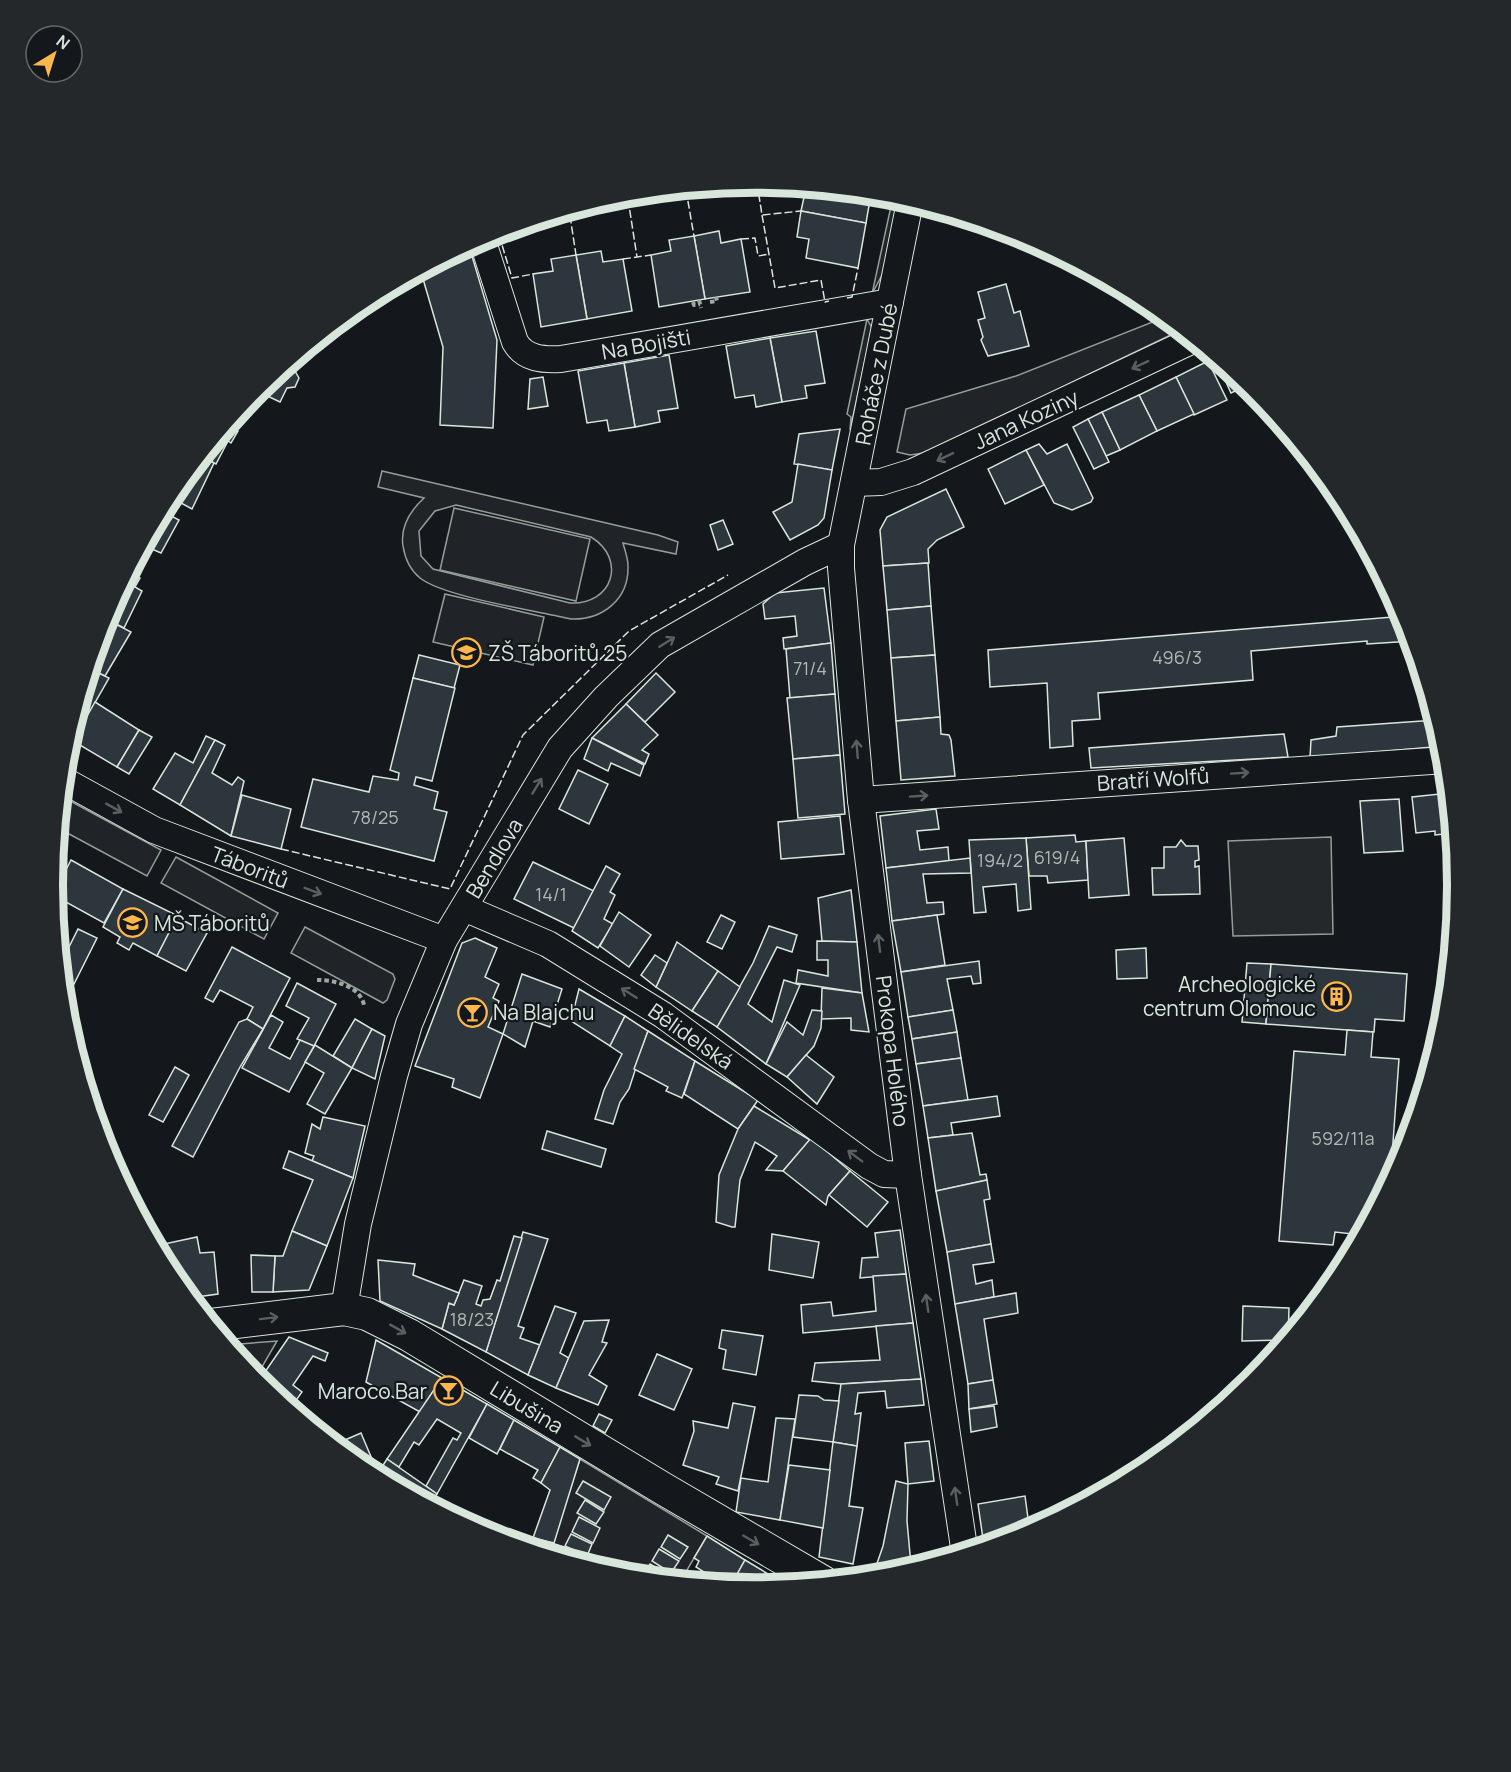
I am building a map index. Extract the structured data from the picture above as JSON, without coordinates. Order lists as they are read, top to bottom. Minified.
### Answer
{"streets":{"street":["Na Bojišti","Roháče z Dubé","Jana Koziny","Bratří Wolfů","Bendlova","Táboritů","Bělidelská","Prokopa Holého","Libušina"]},"crossings":[["Na Bojišti","Roháče z Dubé"],["Roháče z Dubé","Jana Koziny"],["Roháče z Dubé","Bendlova"],["Roháče z Dubé","Prokopa Holého"],["Bratří Wolfů","Prokopa Holého"],["Bendlova","Táboritů"],["Bendlova","Bělidelská"],["Bendlova","Prokopa Holého"],["Bendlova","Libušina"],["Bělidelská","Prokopa Holého"]],"one_way":["Jana Koziny","Bratří Wolfů","Bendlova","Táboritů","Bělidelská","Prokopa Holého","Libušina"],"places":{"school or university":["ZŠ Táboritů 25","MŠ Táboritů"],"building":["Archeologické centrum Olomouc"],"bar":["Na Blajchu","Maroco Bar"]},"house_numbers":["496/3","71/4","78/25","619/4","194/2","14/1","592/11a","18/23"],"north":"top right"}
